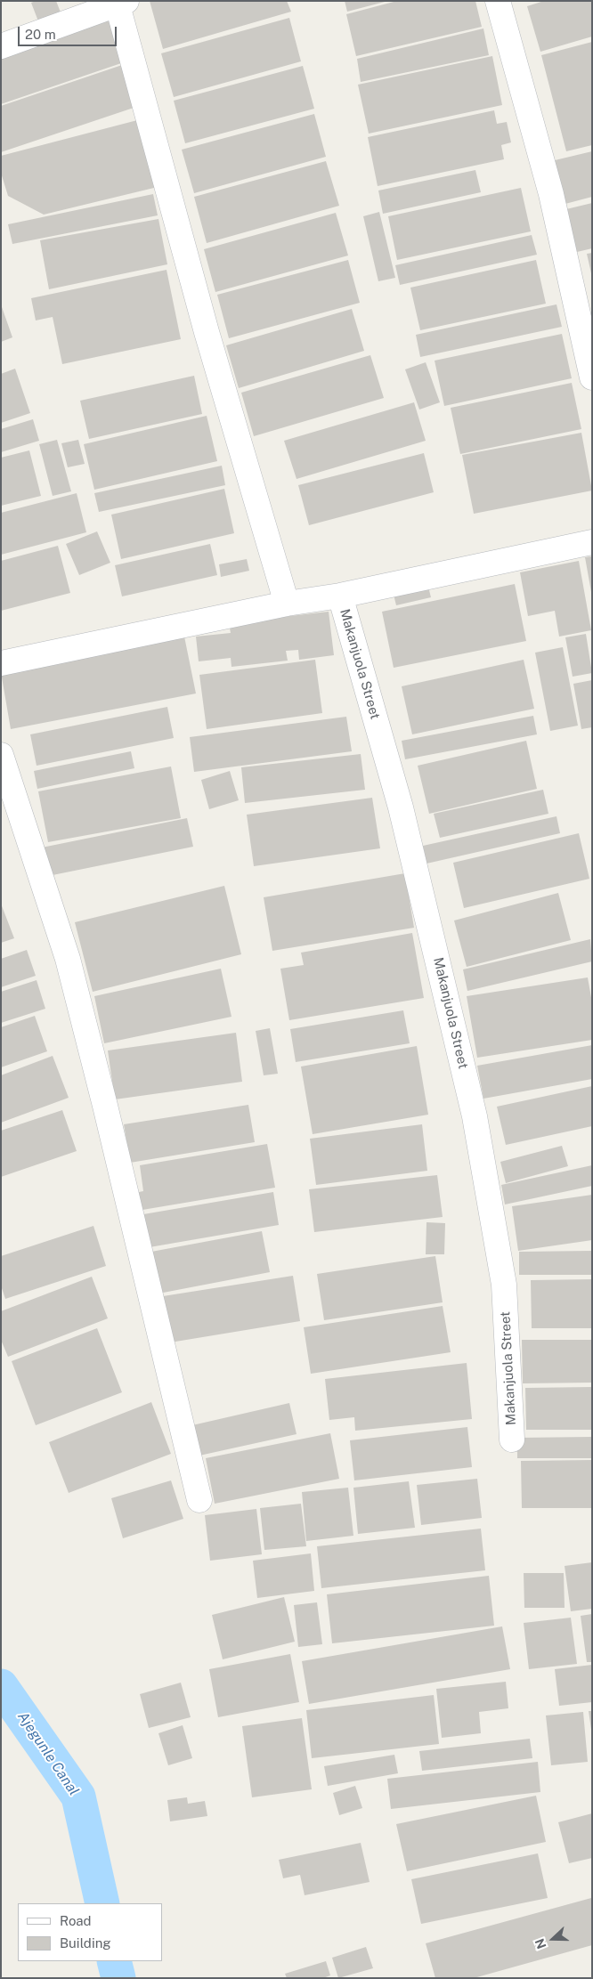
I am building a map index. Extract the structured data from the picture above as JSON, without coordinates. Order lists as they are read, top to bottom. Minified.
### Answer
{"streets":{"street":["Makanjuola Street"]},"water":["Ajegunle Canal"],"legend":["Road","Building"],"scale_bar":"20 m","north":"left"}
